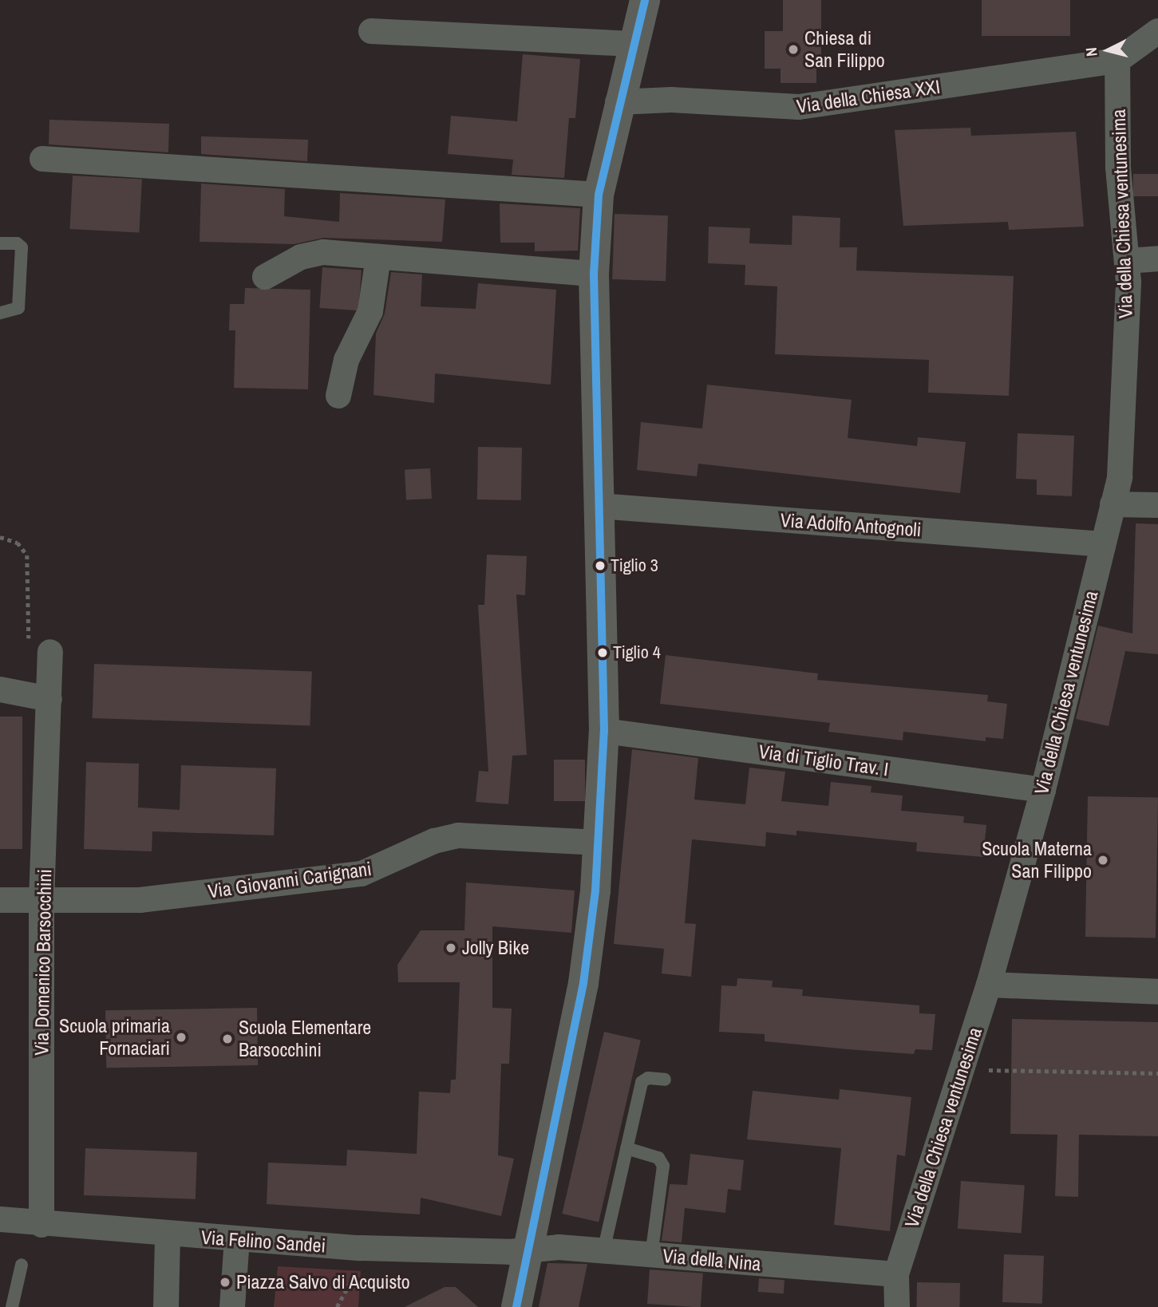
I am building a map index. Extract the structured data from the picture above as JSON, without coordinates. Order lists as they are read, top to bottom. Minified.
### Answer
{"streets":{"street":["Via della Chiesa XXI","Via della Chiesa ventunesima","Via Adolfo Antognoli","Via di Tiglio Trav. I","Via Giovanni Carignani","Via Domenico Barsocchini","Via Felino Sandei","Via della Nina"]},"crossings":[["Via della Chiesa XXI","Via della Chiesa ventunesima"],["Via della Chiesa ventunesima","Via Adolfo Antognoli"],["Via della Chiesa ventunesima","Via di Tiglio Trav. I"],["Via della Chiesa ventunesima","Via della Nina"],["Via Giovanni Carignani","Via Domenico Barsocchini"],["Via Domenico Barsocchini","Via Felino Sandei"],["Via Felino Sandei","Via della Nina"]],"places":["Chiesa di San Filippo","Tiglio 3","Tiglio 4","Scuola Materna San Filippo","Jolly Bike","Scuola primaria Fornaciari","Scuola Elementare Barsocchini","Piazza Salvo di Acquisto"],"north":"left"}
